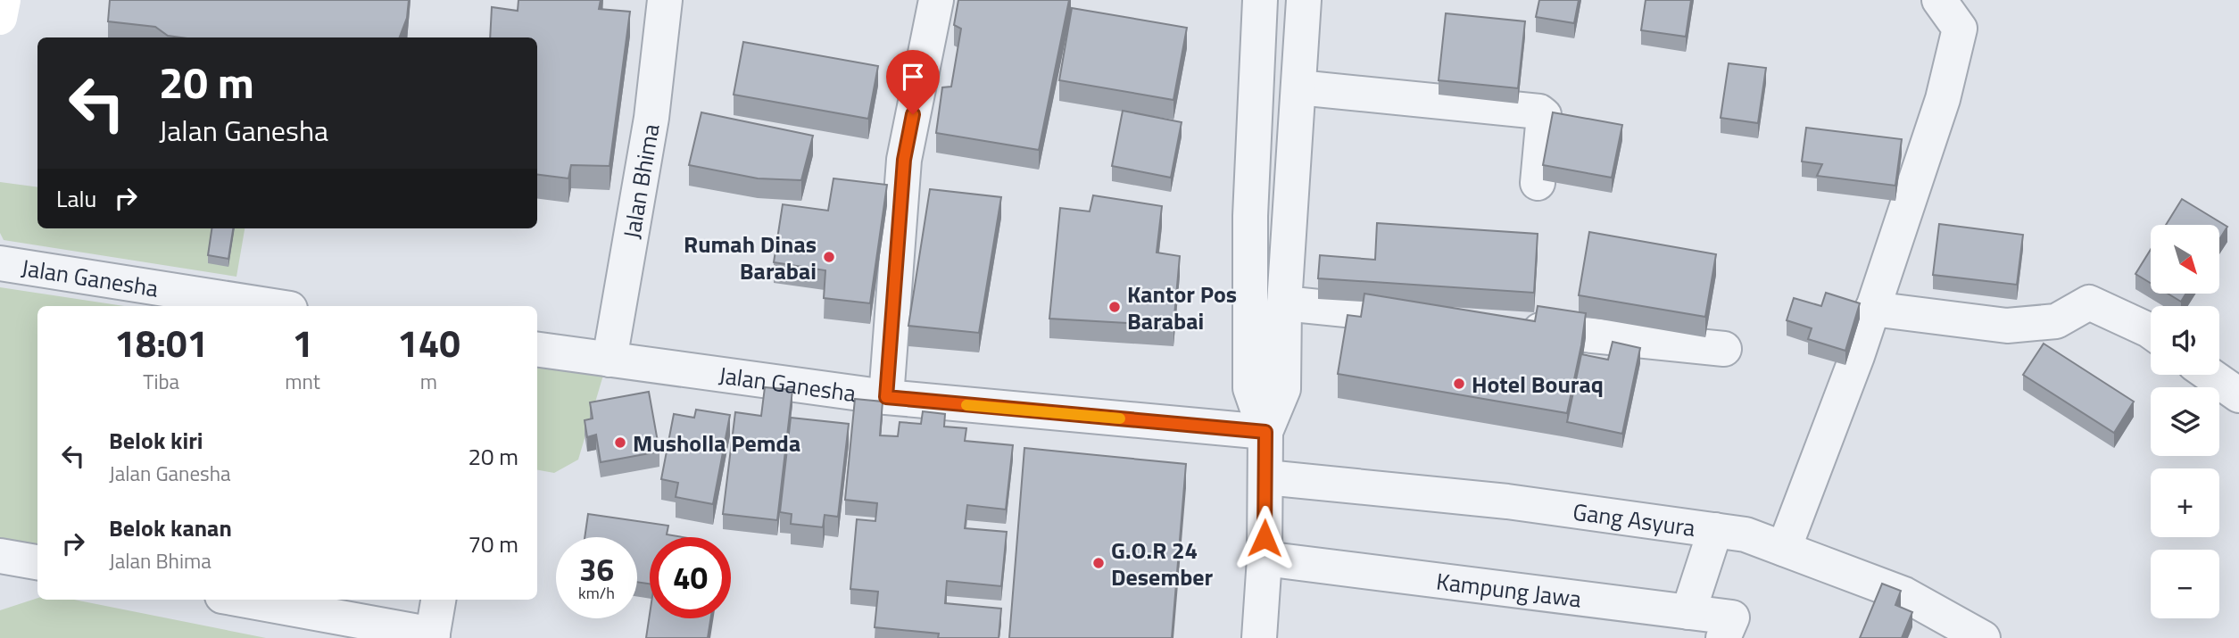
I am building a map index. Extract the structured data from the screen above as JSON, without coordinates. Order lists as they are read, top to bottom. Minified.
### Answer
{"streets":{"street":["Jalan Bhima","Jalan Ganesha","Gang Asyura","Kampung Jawa"]},"crossings":[["Jalan Bhima","Jalan Ganesha"]],"places":["Rumah Dinas Barabai","Kantor Pos Barabai","Hotel Bouraq","Musholla Pemda","G.O.R 24 Desember"],"north":"bottom right","page":{"turn":["20 m","Jalan Ganesha"],"then":"Lalu","map_buttons":["+","−"],"eta":["18:01","Tiba","1","mnt","140","m"],"list":[{"name":"Belok kiri","note":"Jalan Ganesha","value":"20 m"},{"name":"Belok kanan","note":"Jalan Bhima","value":"70 m"}],"speed":"36 km/h","limit":"40"}}
